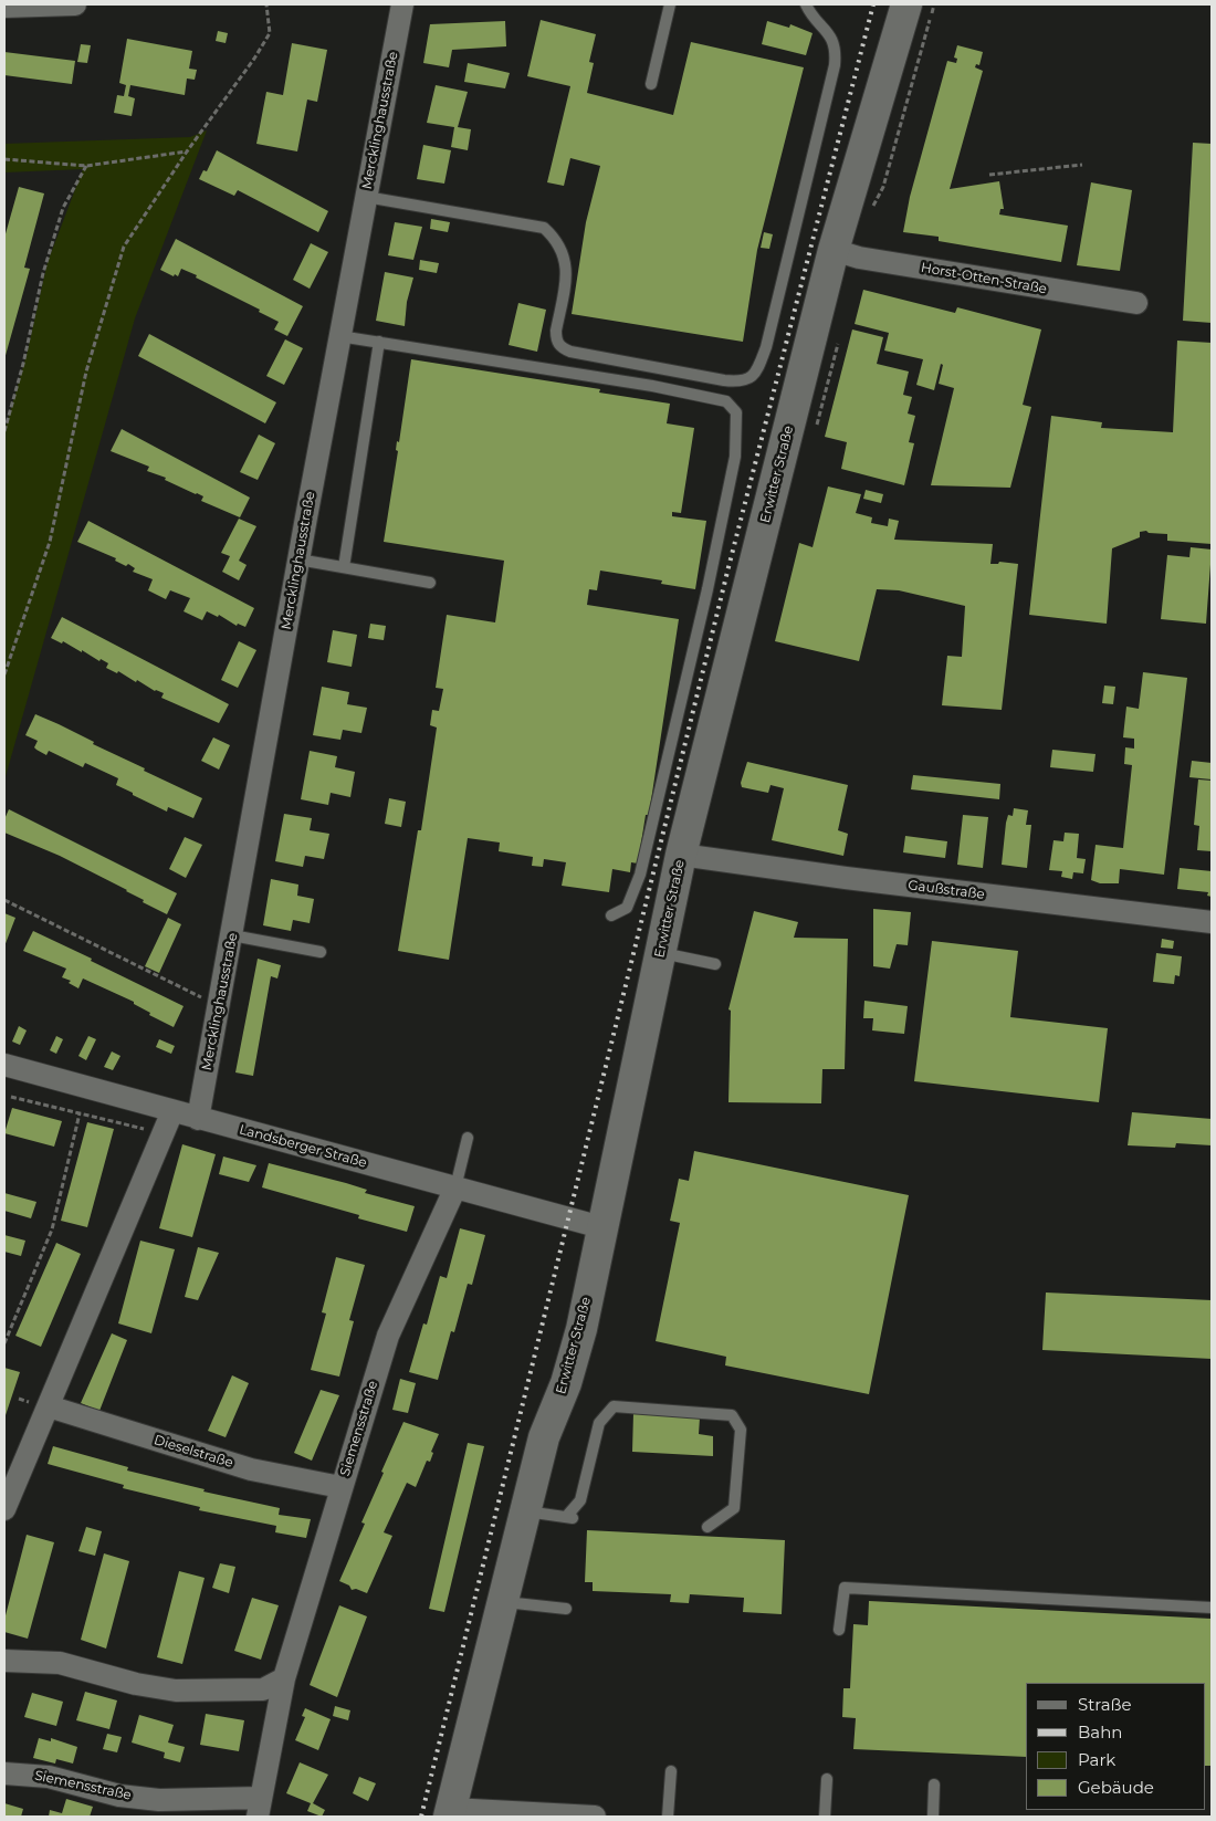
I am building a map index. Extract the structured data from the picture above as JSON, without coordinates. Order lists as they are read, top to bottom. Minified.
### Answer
{"streets":{"main road":["Erwitter Straße"],"street":["Mercklinghausstraße","Horst-Otten-Straße","Gaußstraße","Landsberger Straße","Siemensstraße","Dieselstraße"]},"crossings":[["Mercklinghausstraße","Landsberger Straße"],["Horst-Otten-Straße","Erwitter Straße"],["Erwitter Straße","Gaußstraße"],["Erwitter Straße","Landsberger Straße"],["Landsberger Straße","Siemensstraße"],["Siemensstraße","Dieselstraße"]],"legend":["Straße","Bahn","Park","Gebäude"]}
